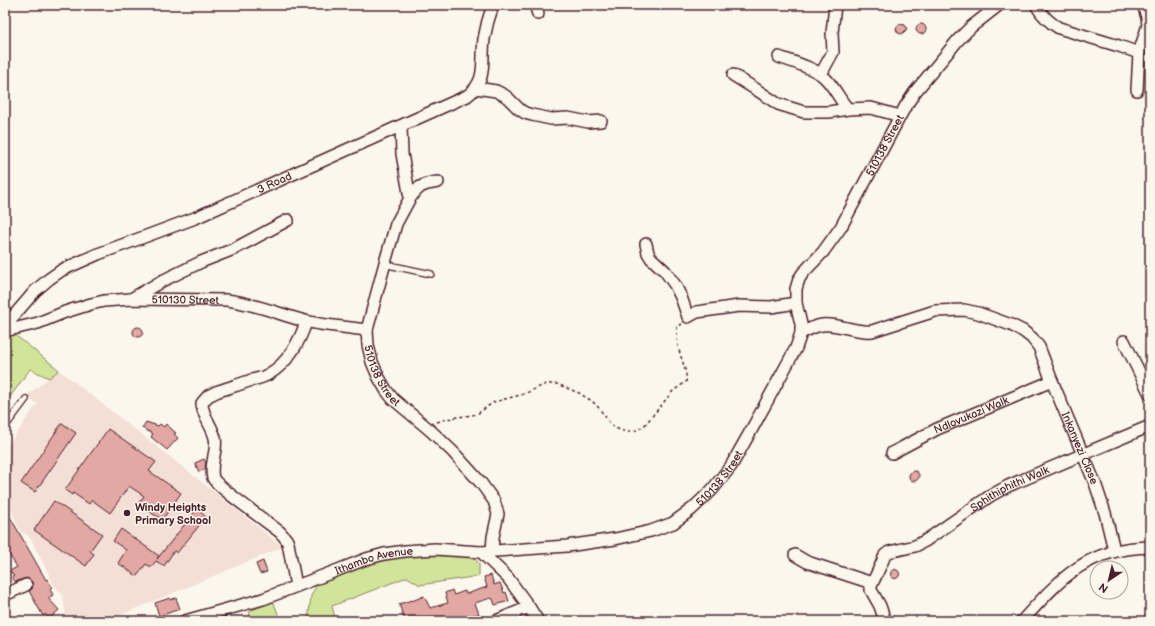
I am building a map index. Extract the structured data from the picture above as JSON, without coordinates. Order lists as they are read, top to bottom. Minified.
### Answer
{"streets":{"street":["510138 Street","3 Road","510130 Street","Ndlovukazi Walk","Inkanyezi Close","Sphithiphithi Walk","Ithambo Avenue"]},"crossings":[["510138 Street","510130 Street"],["510138 Street","Inkanyezi Close"],["510138 Street","Ithambo Avenue"],["Ndlovukazi Walk","Inkanyezi Close"],["Inkanyezi Close","Sphithiphithi Walk"]],"places":["Windy Heights Primary School"],"north":"bottom left"}
